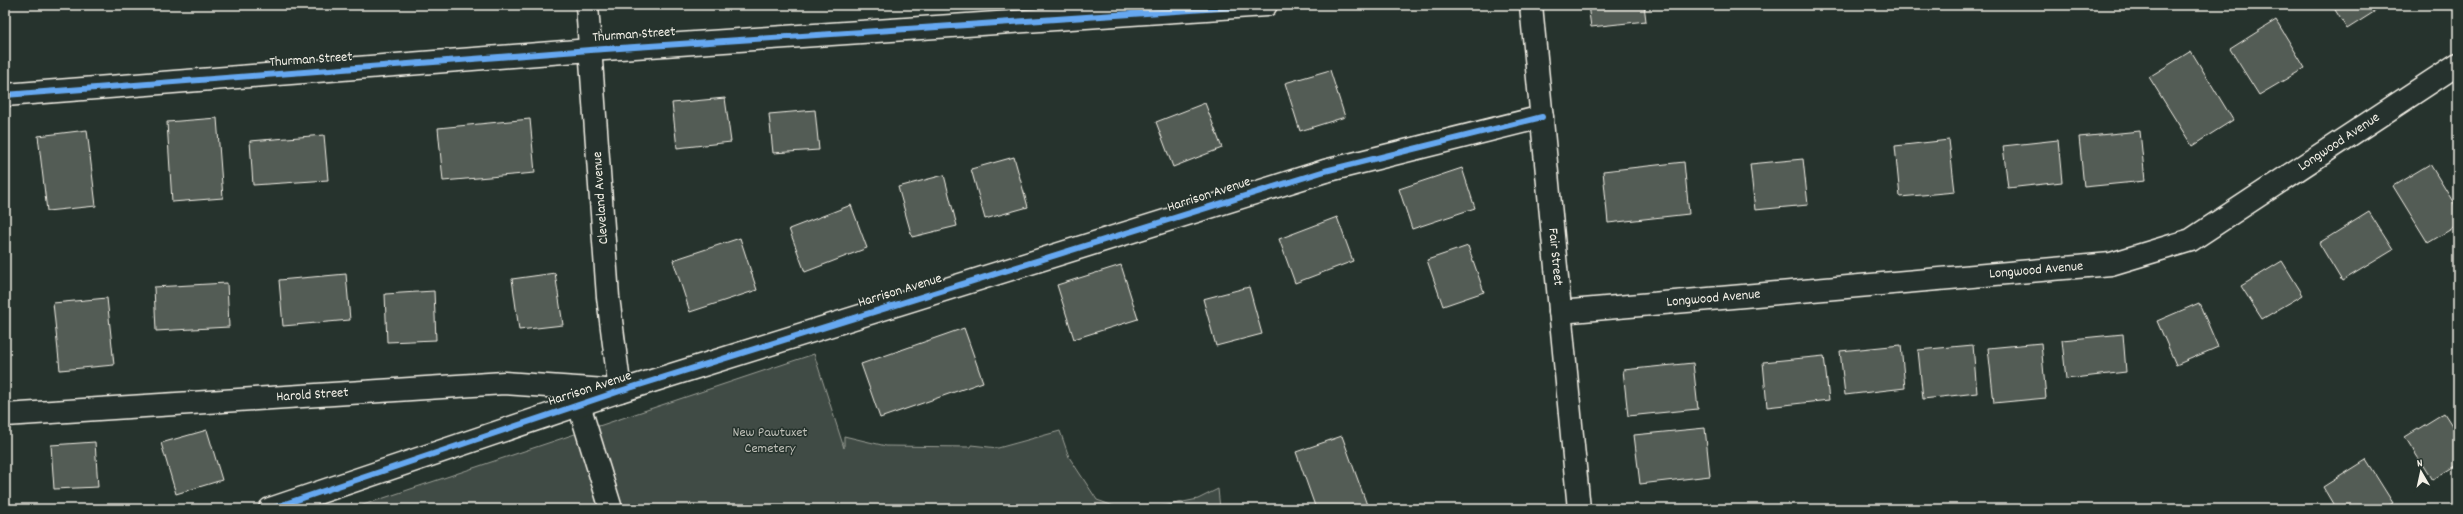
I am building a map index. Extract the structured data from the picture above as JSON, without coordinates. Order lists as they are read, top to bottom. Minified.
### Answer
{"streets":{"street":["Thurman Street","Longwood Avenue","Harrison Avenue","Cleveland Avenue","Fair Street","Harold Street"]},"crossings":[["Thurman Street","Cleveland Avenue"],["Longwood Avenue","Fair Street"],["Harrison Avenue","Cleveland Avenue"],["Harrison Avenue","Fair Street"],["Harrison Avenue","Harold Street"],["Cleveland Avenue","Harold Street"]],"parks":["New Pawtuxet Cemetery"],"north":"top"}
